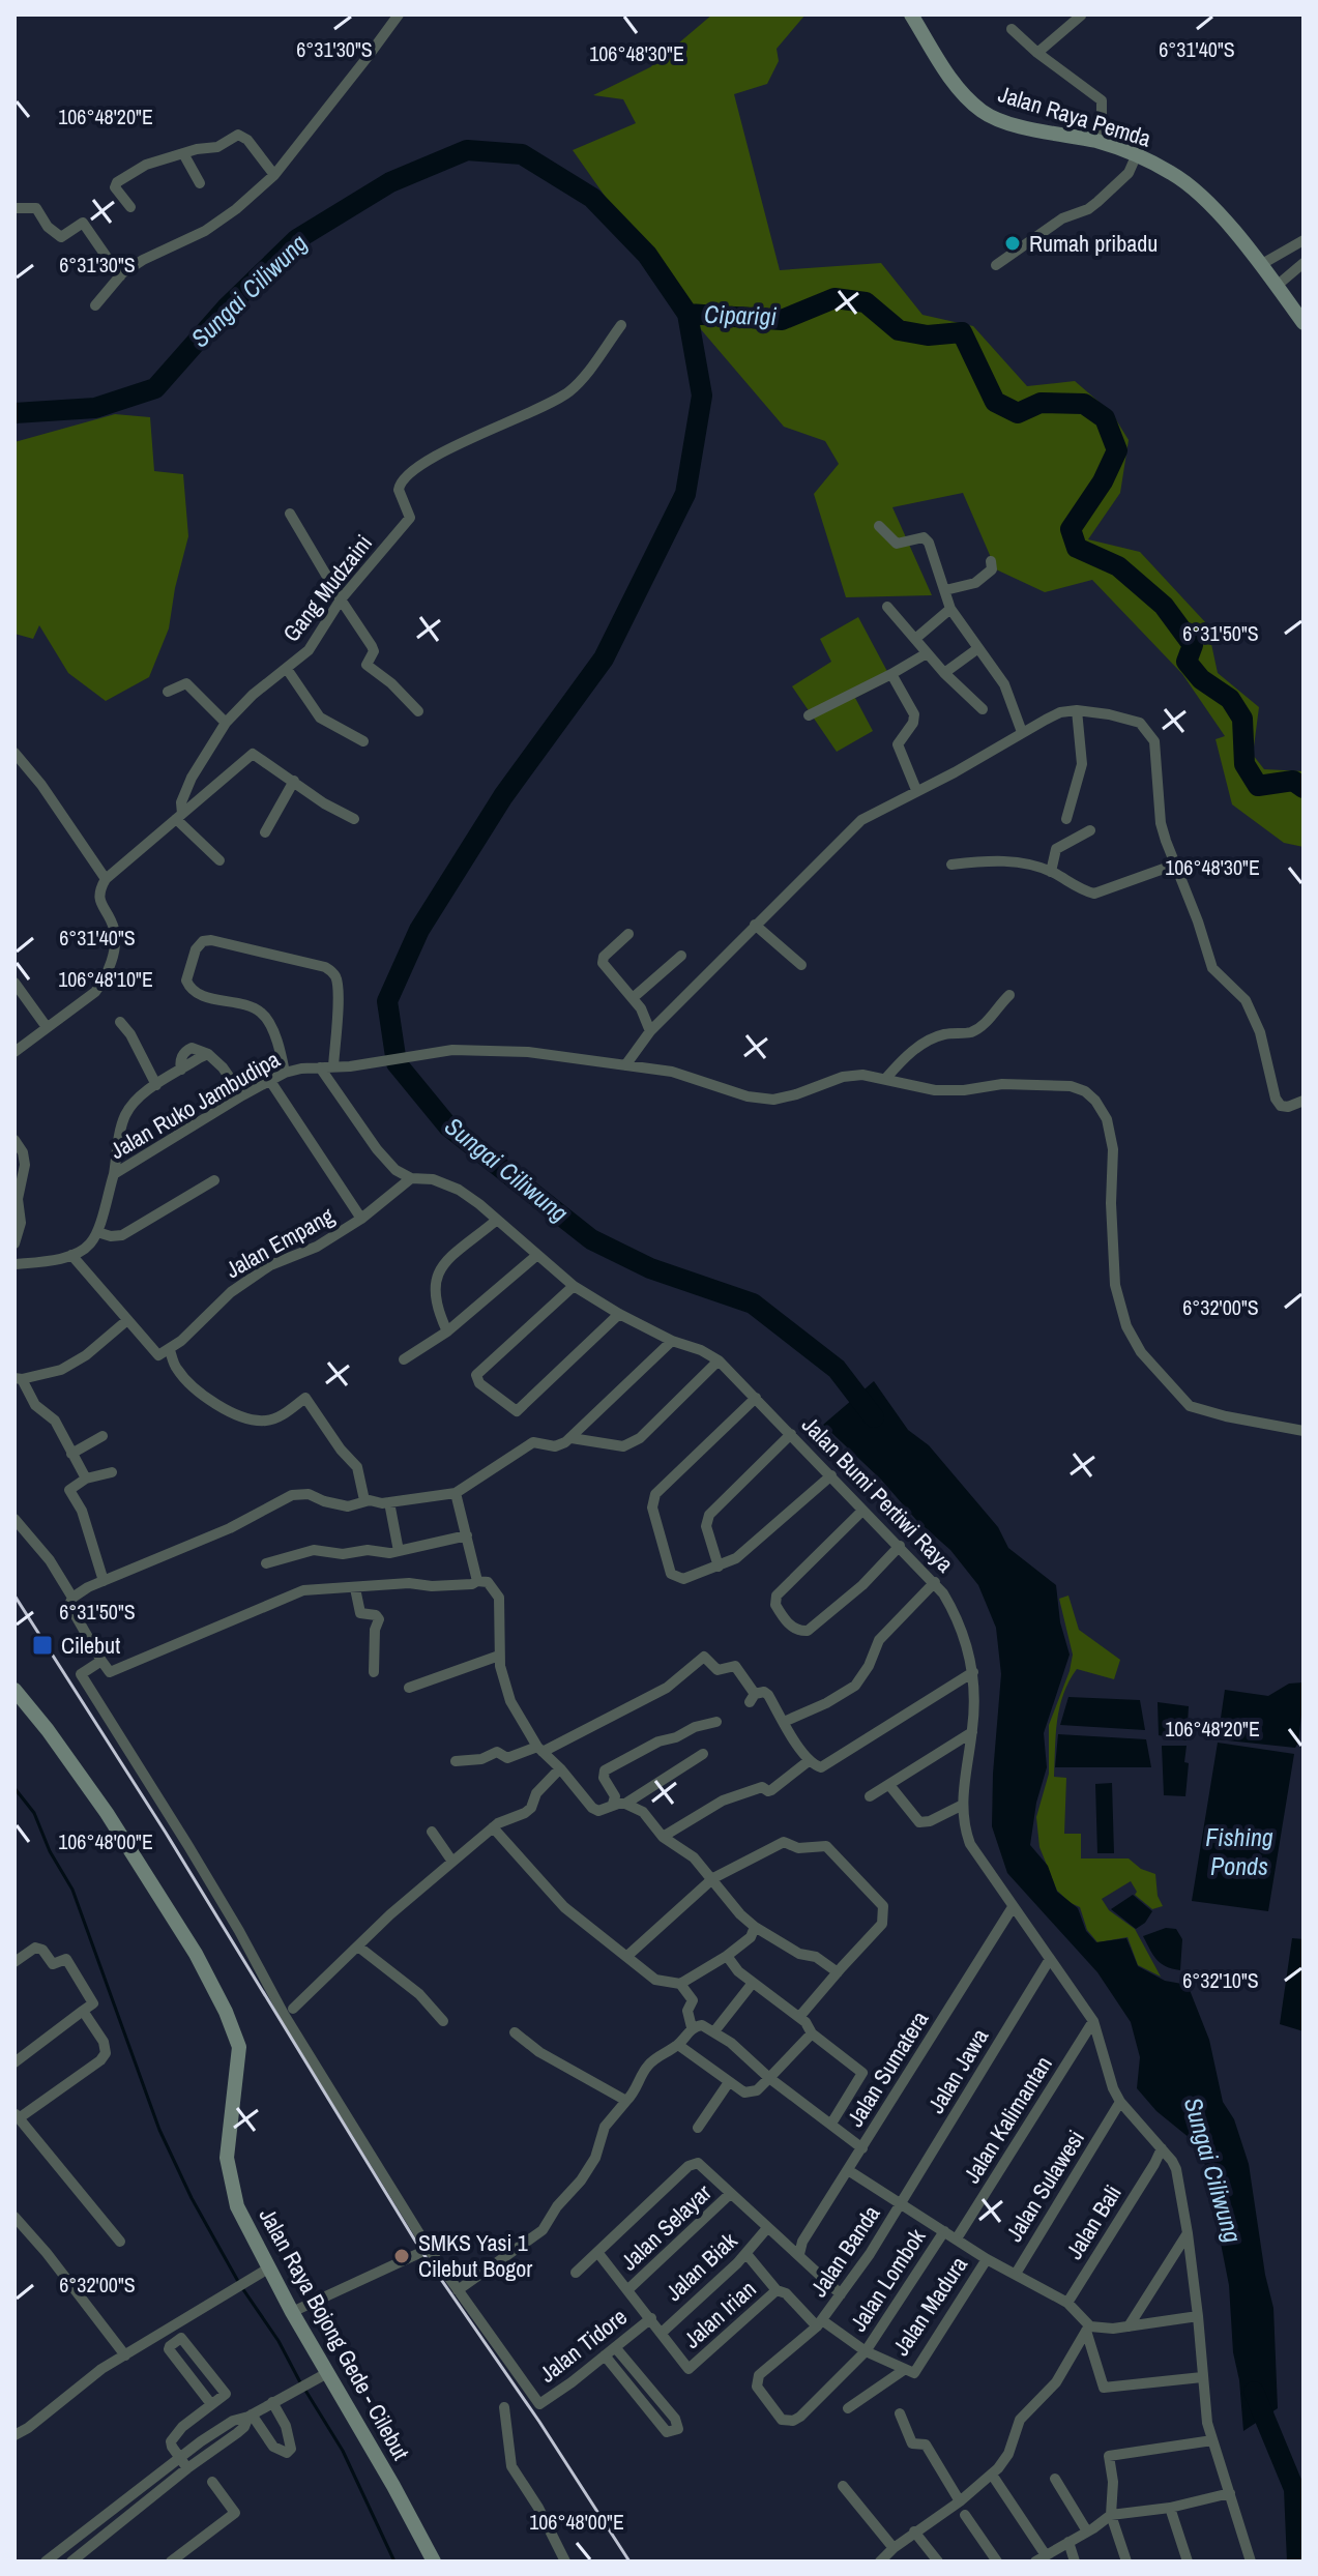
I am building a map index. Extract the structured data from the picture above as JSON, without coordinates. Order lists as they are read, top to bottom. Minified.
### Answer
{"streets":{"main road":["Jalan Raya Pemda","Jalan Raya Bojong Gede - Cilebut"],"street":["Gang Mudzaini","Jalan Ruko Jambudipa","Jalan Empang","Jalan Bumi Pertiwi Raya","Jalan Sumatera","Jalan Jawa","Jalan Kalimantan","Jalan Sulawesi","Jalan Bali","Jalan Selayar","Jalan Banda","Jalan Biak","Jalan Lombok","Jalan Madura","Jalan Irian","Jalan Tidore"]},"crossings":[["Jalan Ruko Jambudipa","Jalan Bumi Pertiwi Raya"],["Jalan Empang","Jalan Bumi Pertiwi Raya"],["Jalan Bumi Pertiwi Raya","Jalan Sumatera"],["Jalan Bumi Pertiwi Raya","Jalan Jawa"],["Jalan Bumi Pertiwi Raya","Jalan Kalimantan"],["Jalan Bumi Pertiwi Raya","Jalan Sulawesi"],["Jalan Bumi Pertiwi Raya","Jalan Bali"],["Jalan Jawa","Jalan Banda"],["Jalan Banda","Jalan Lombok"],["Jalan Banda","Jalan Madura"],["Jalan Biak","Jalan Madura"],["Jalan Biak","Jalan Irian"],["Jalan Lombok","Jalan Madura"],["Jalan Madura","Jalan Irian"]],"water":["Sungai Ciliwung","Ciparigi","Fishing Ponds"],"places":{"other":["Rumah pribadu","SMKS Yasi 1 Cilebut Bogor"],"transit":["Cilebut"]},"coordinates":["6°31'30\"S","6°31'40\"S","106°48'30\"E","106°48'20\"E","6°31'50\"S","106°48'10\"E","6°32'00\"S","106°48'00\"E","6°32'10\"S"]}
